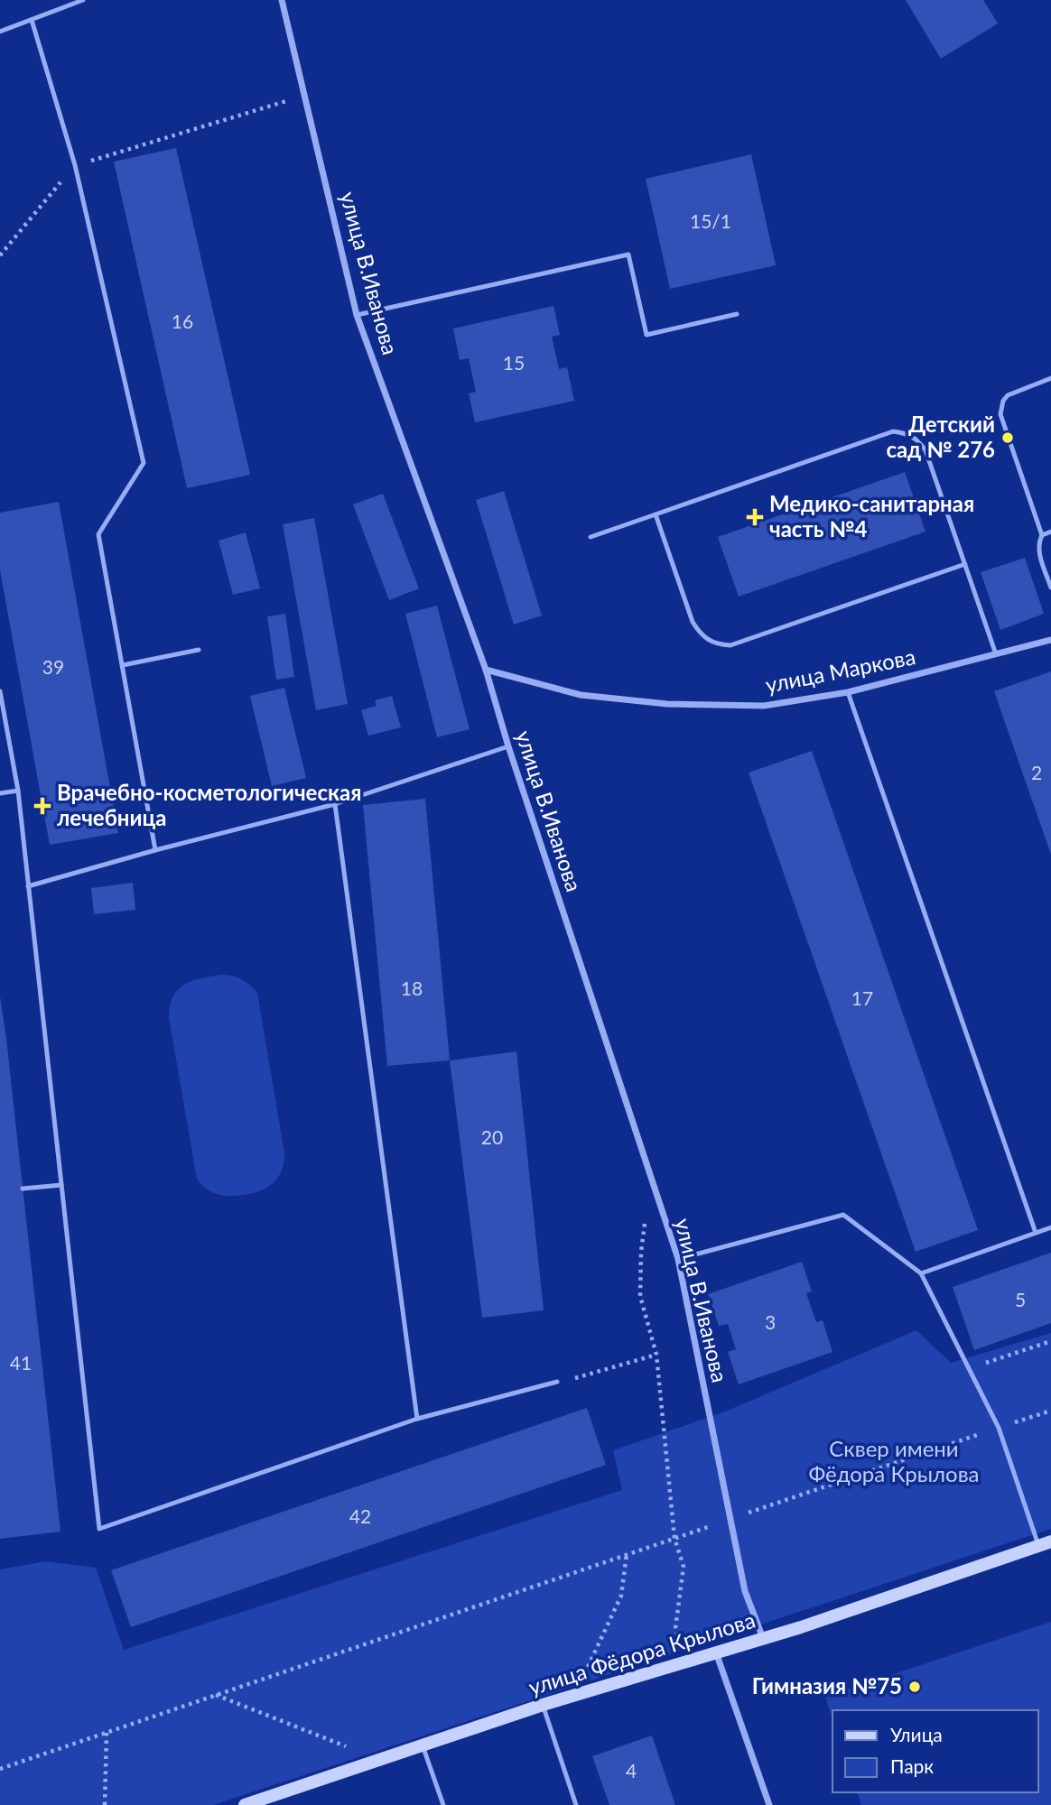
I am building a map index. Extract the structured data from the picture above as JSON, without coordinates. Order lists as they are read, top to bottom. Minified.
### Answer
{"streets":{"street":["улица В.Иванова","улица Маркова","улица Фёдора Крылова"]},"crossings":[["улица В.Иванова","улица Маркова"],["улица В.Иванова","улица Фёдора Крылова"]],"parks":["Сквер имени Фёдора Крылова"],"places":{"other":["Детский сад № 276","Гимназия №75"],"health":["Медико-санитарная часть №4","Врачебно-косметологическая лечебница"]},"house_numbers":["15/1","16","15","39","2","18","17","20","5","3","41","42","4"],"legend":["Улица","Парк"]}
